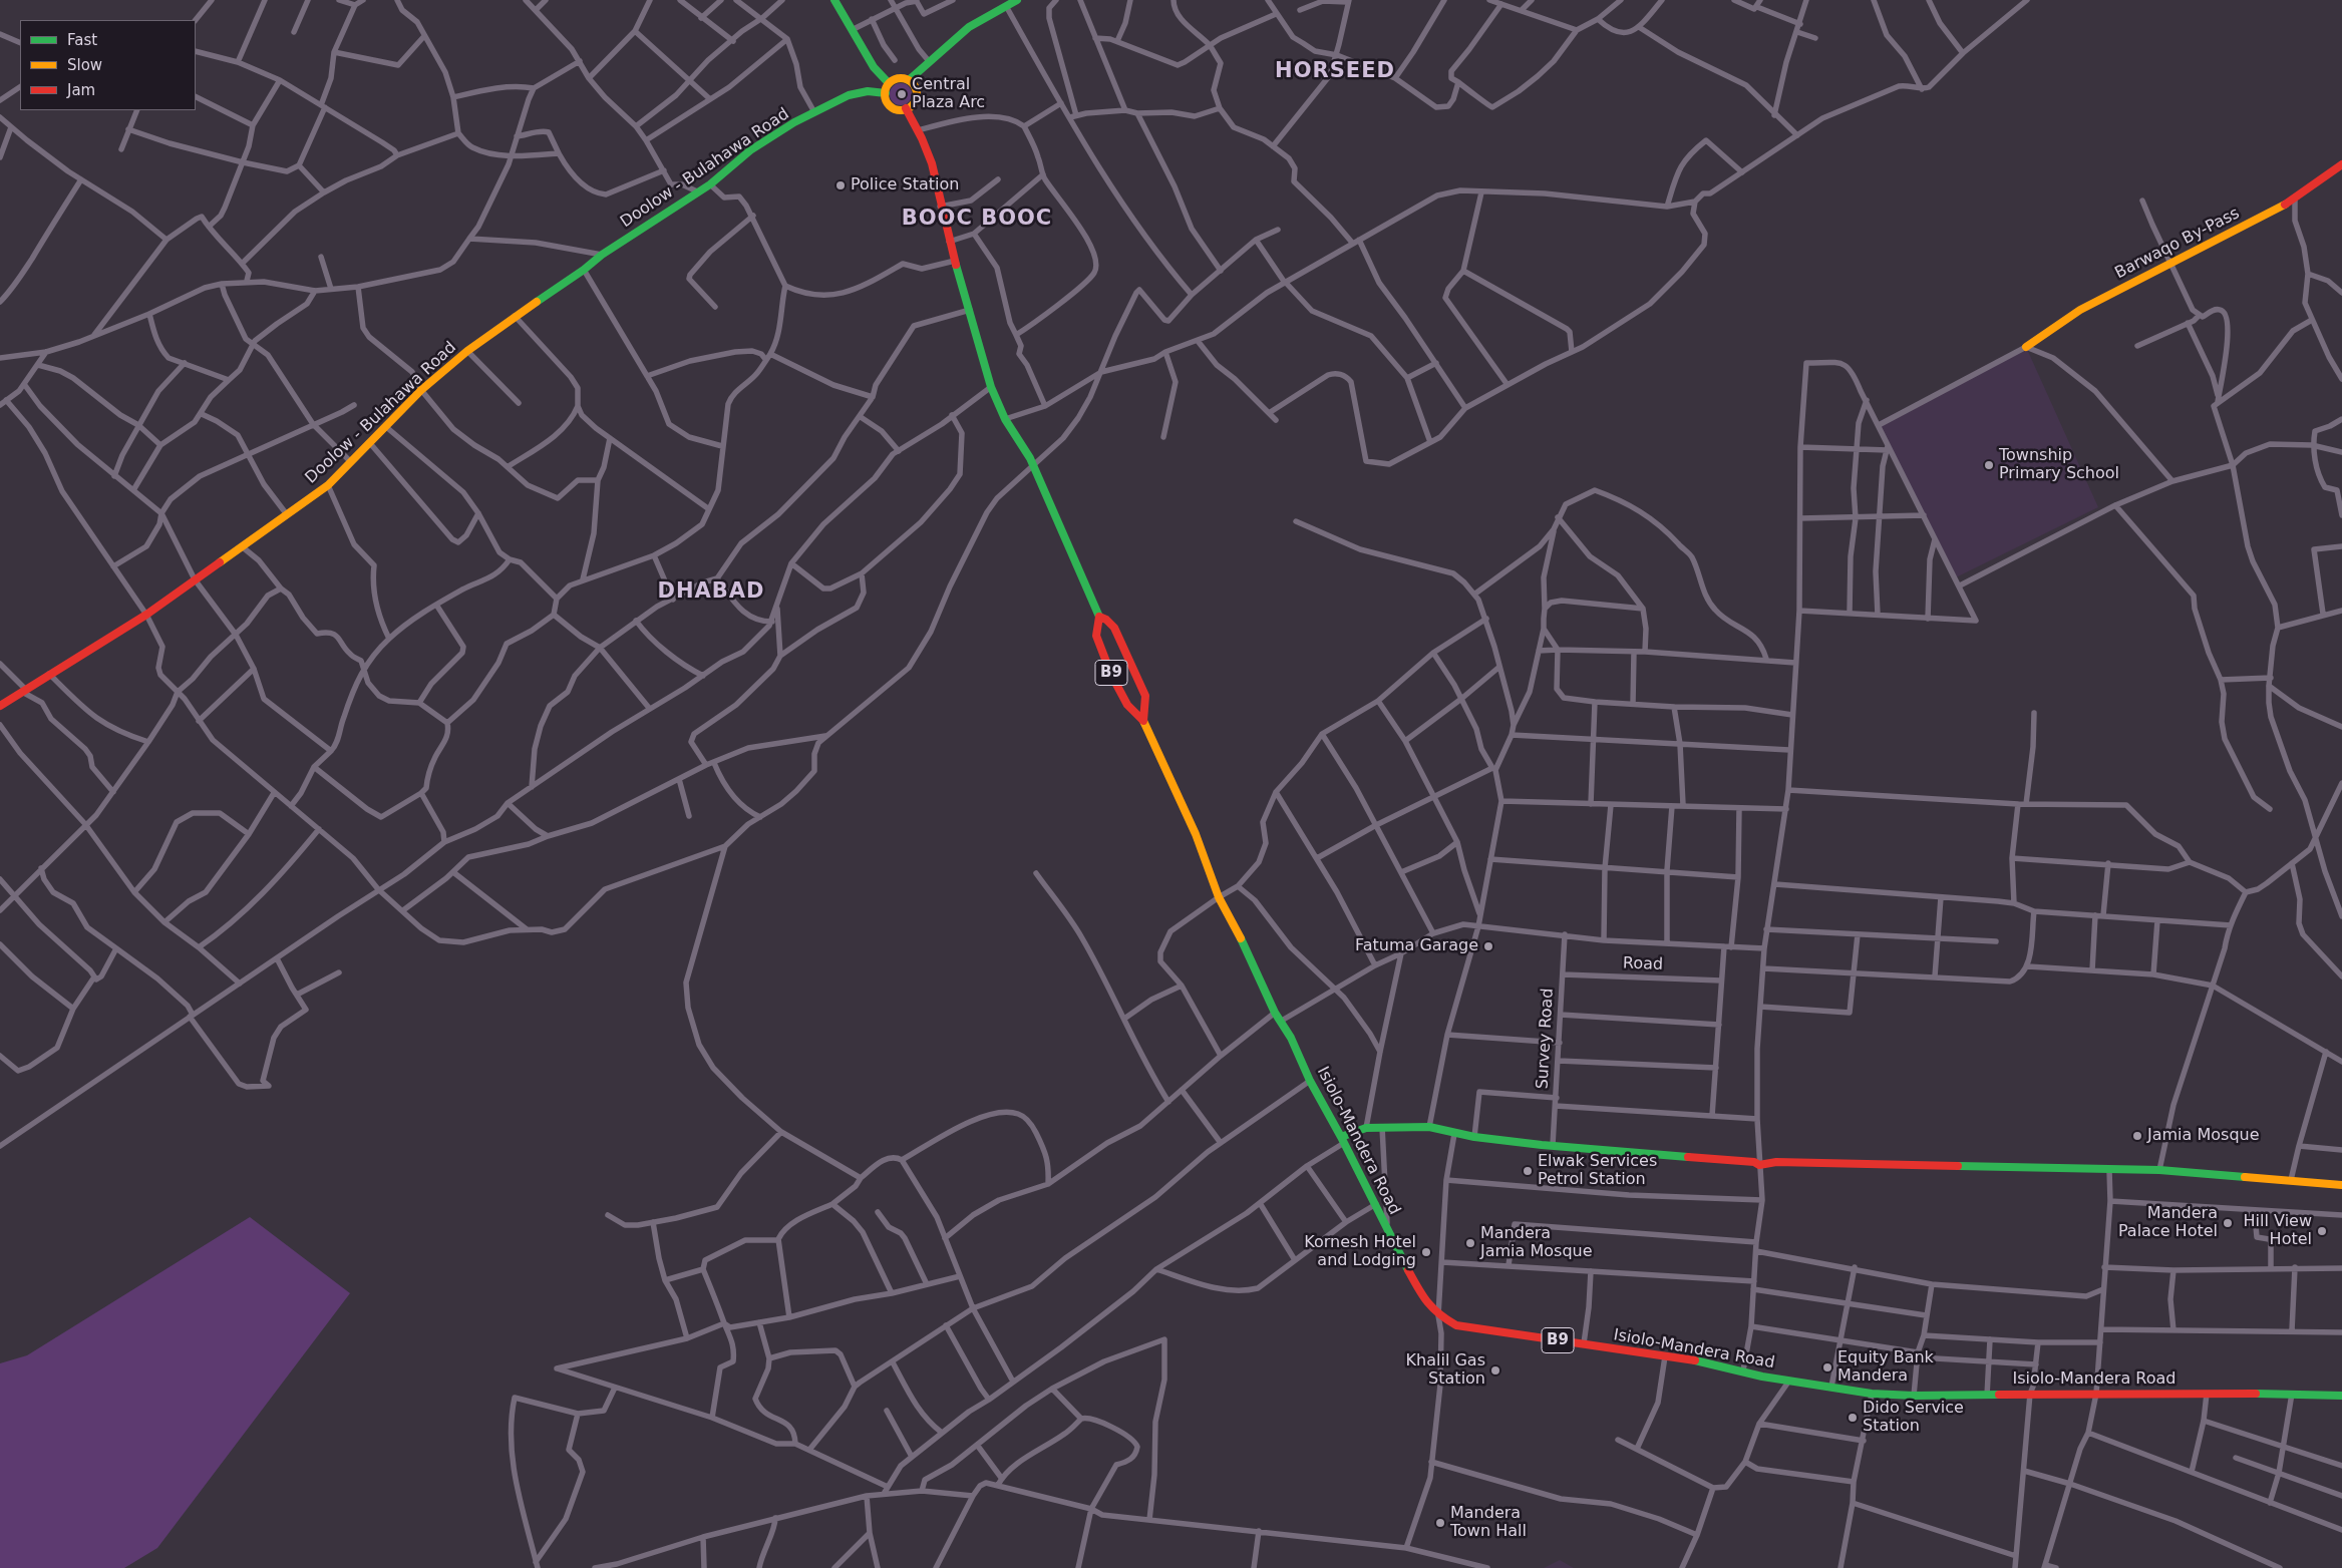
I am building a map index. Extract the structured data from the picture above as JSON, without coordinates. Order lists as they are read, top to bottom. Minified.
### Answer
{"streets":{"main road":["Doolow - Bulahawa Road","Barwaqo By-Pass","B9","Isiolo-Mandera Road"],"street":["Road","Survey Road"]},"crossings":[["B9","Isiolo-Mandera Road"],["Road","Survey Road"]],"districts":["HORSEED","BOOC BOOC","DHABAD"],"places":["Central Plaza Arc","Police Station","Township Primary School","Fatuma Garage","Jamia Mosque","Elwak Services Petrol Station","Mandera Palace Hotel","Hill View Hotel","Mandera Jamia Mosque","Kornesh Hotel and Lodging","Equity Bank Mandera","Khalil Gas Station","Dido Service Station","Mandera Town Hall"],"legend":["Fast","Slow","Jam"]}
